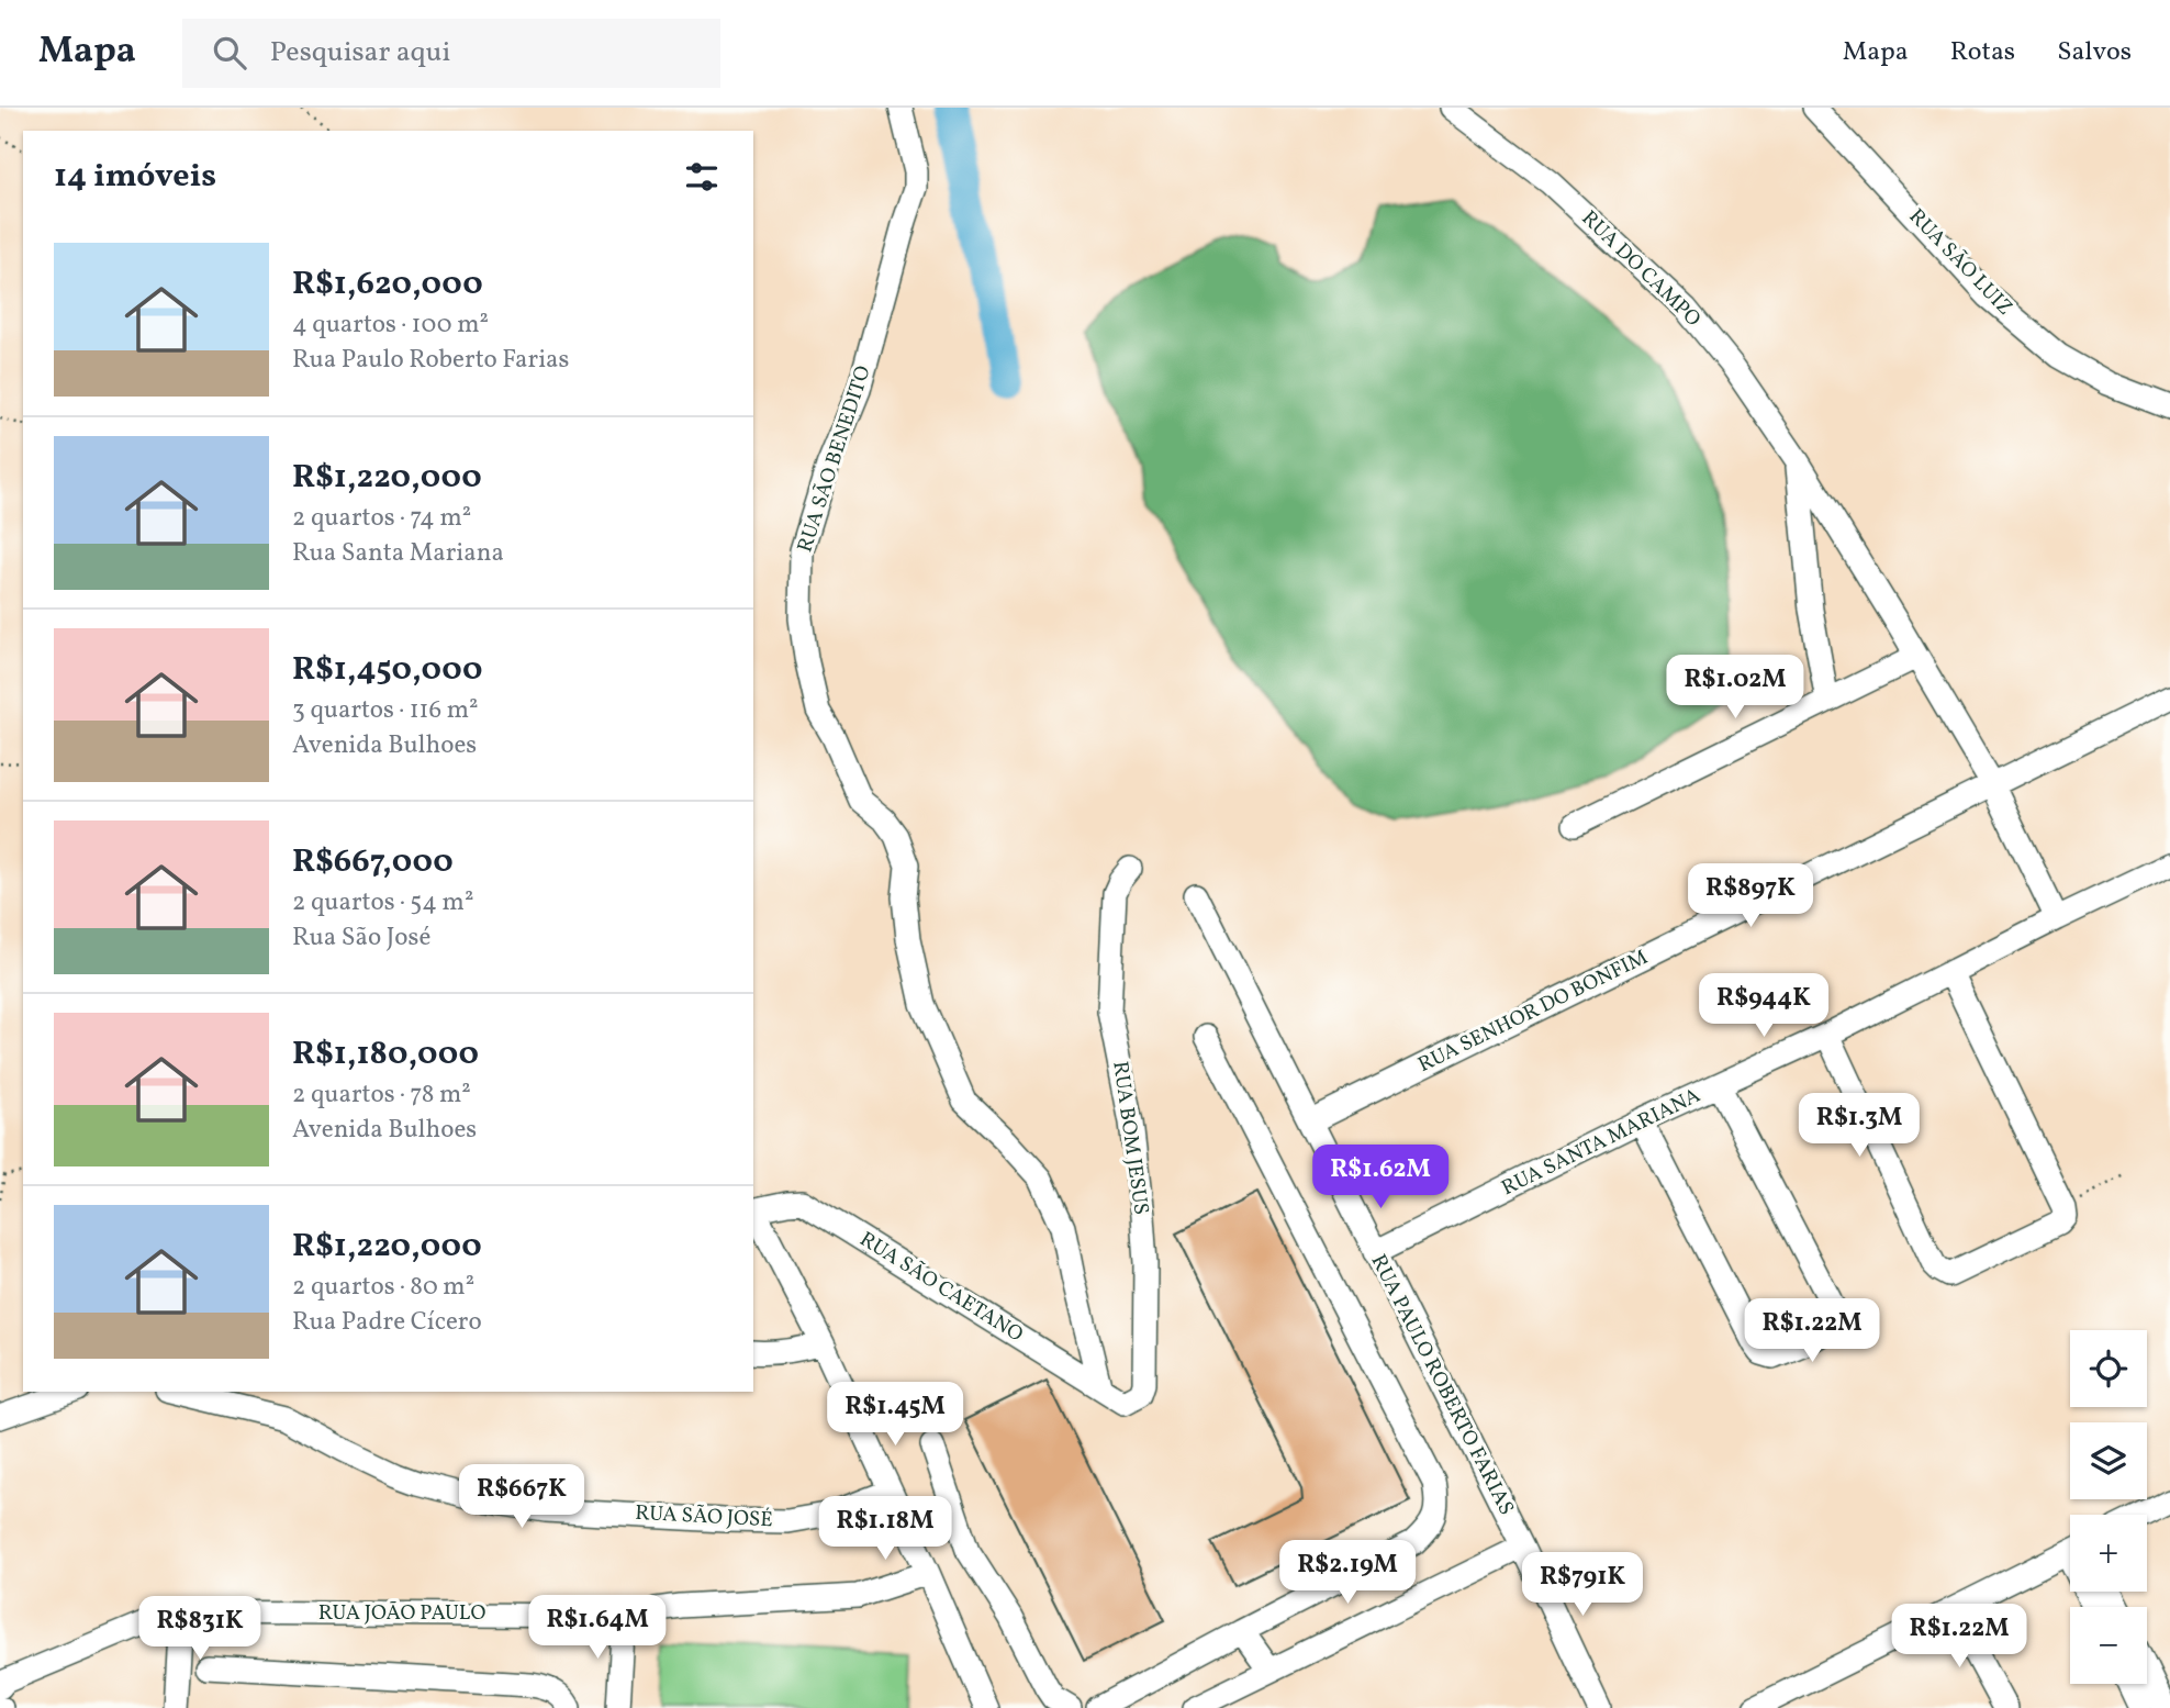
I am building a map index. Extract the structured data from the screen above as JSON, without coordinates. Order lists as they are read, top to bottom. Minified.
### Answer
{"streets":{"street":["RUA SÃO LUIZ","RUA DO CAMPO","RUA SÃO BENEDITO","RUA SENHOR DO BONFIM","RUA BOM JESUS","RUA SANTA MARIANA","RUA SÃO CAETANO","RUA PAULO ROBERTO FARIAS","RUA SÃO JOSÉ","RUA JOÃO PAULO"]},"crossings":[["RUA DO CAMPO","RUA SENHOR DO BONFIM"],["RUA DO CAMPO","RUA SANTA MARIANA"],["RUA SÃO BENEDITO","RUA SÃO CAETANO"],["RUA SENHOR DO BONFIM","RUA PAULO ROBERTO FARIAS"],["RUA BOM JESUS","RUA SÃO CAETANO"],["RUA SANTA MARIANA","RUA PAULO ROBERTO FARIAS"]],"page":{"header":"Mapa","search":"Pesquisar aqui","nav":["Mapa","Rotas","Salvos"],"heading":"14 imóveis","list":[{"name":"R$1,620,000","note":"4 quartos · 100 m² · Rua Paulo Roberto Farias"},{"name":"R$1,220,000","note":"2 quartos · 74 m² · Rua Santa Mariana"},{"name":"R$1,450,000","note":"3 quartos · 116 m² · Avenida Bulhoes"},{"name":"R$667,000","note":"2 quartos · 54 m² · Rua São José"},{"name":"R$1,180,000","note":"2 quartos · 78 m² · Avenida Bulhoes"},{"name":"R$1,220,000","note":"2 quartos · 80 m² · Rua Padre Cícero"}],"price":["R$1.02M","R$897K","R$944K","R$1.3M","R$1.62M","R$1.22M","R$1.45M","R$667K","R$1.18M","R$2.19M","R$791K","R$1.64M","R$831K","R$1.22M"],"map_buttons":["+","−"]}}
